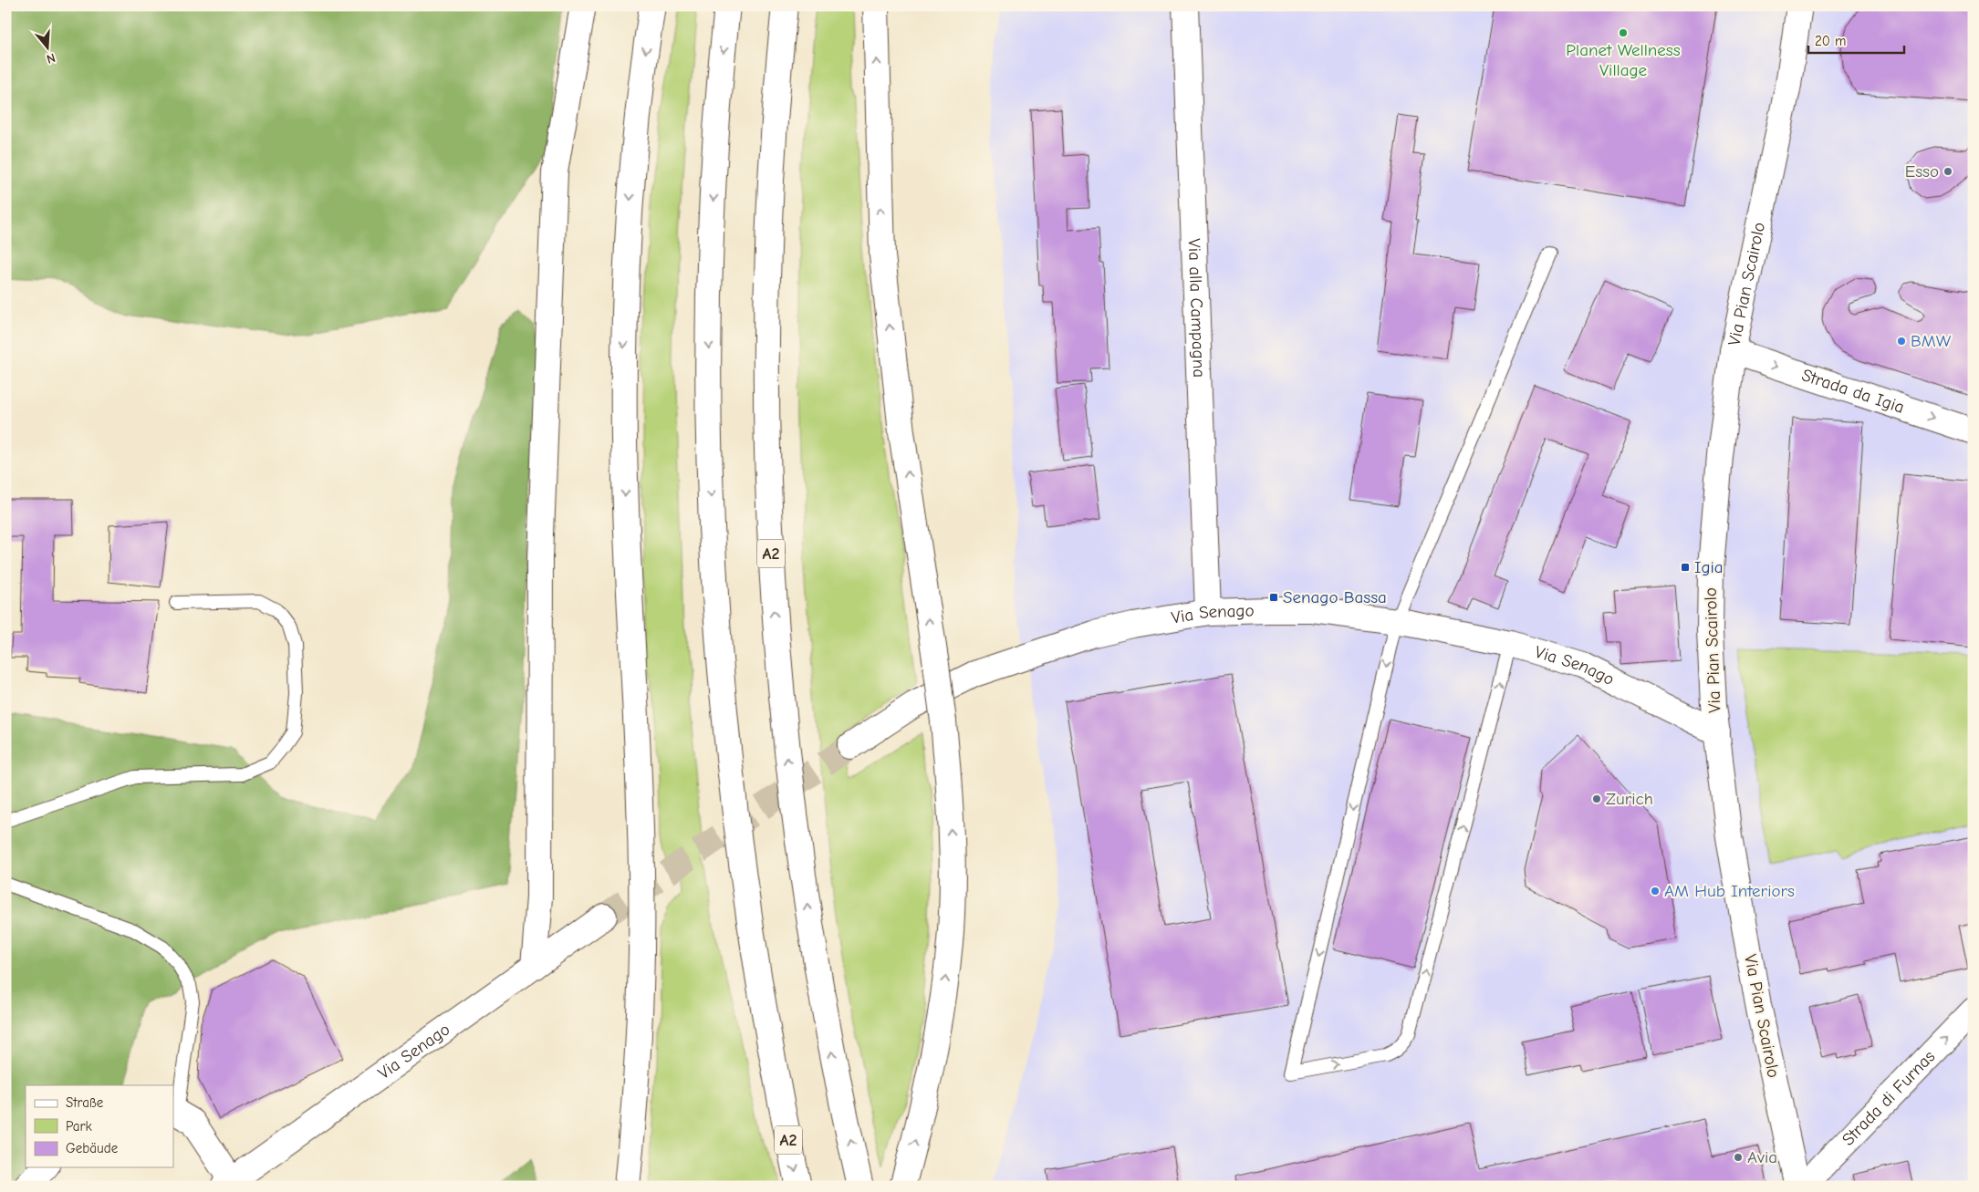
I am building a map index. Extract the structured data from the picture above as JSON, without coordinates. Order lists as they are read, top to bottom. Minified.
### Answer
{"streets":{"main road":["Via Pian Scairolo","Via alla Campagna","Strada da Igia","A2","Via Senago","Strada di Furnas"]},"crossings":[["Via Pian Scairolo","Strada da Igia"],["Via Pian Scairolo","Via Senago"],["Via alla Campagna","Via Senago"]],"one_way":["Strada da Igia","Strada di Furnas"],"places":{"other":["Planet Wellness Village","Esso","BMW","Zurich","AM Hub Interiors","Avia"],"transit":["Igia","Senago Bassa"]},"legend":["Straße","Park","Gebäude"],"scale_bar":"20 m","north":"bottom"}
